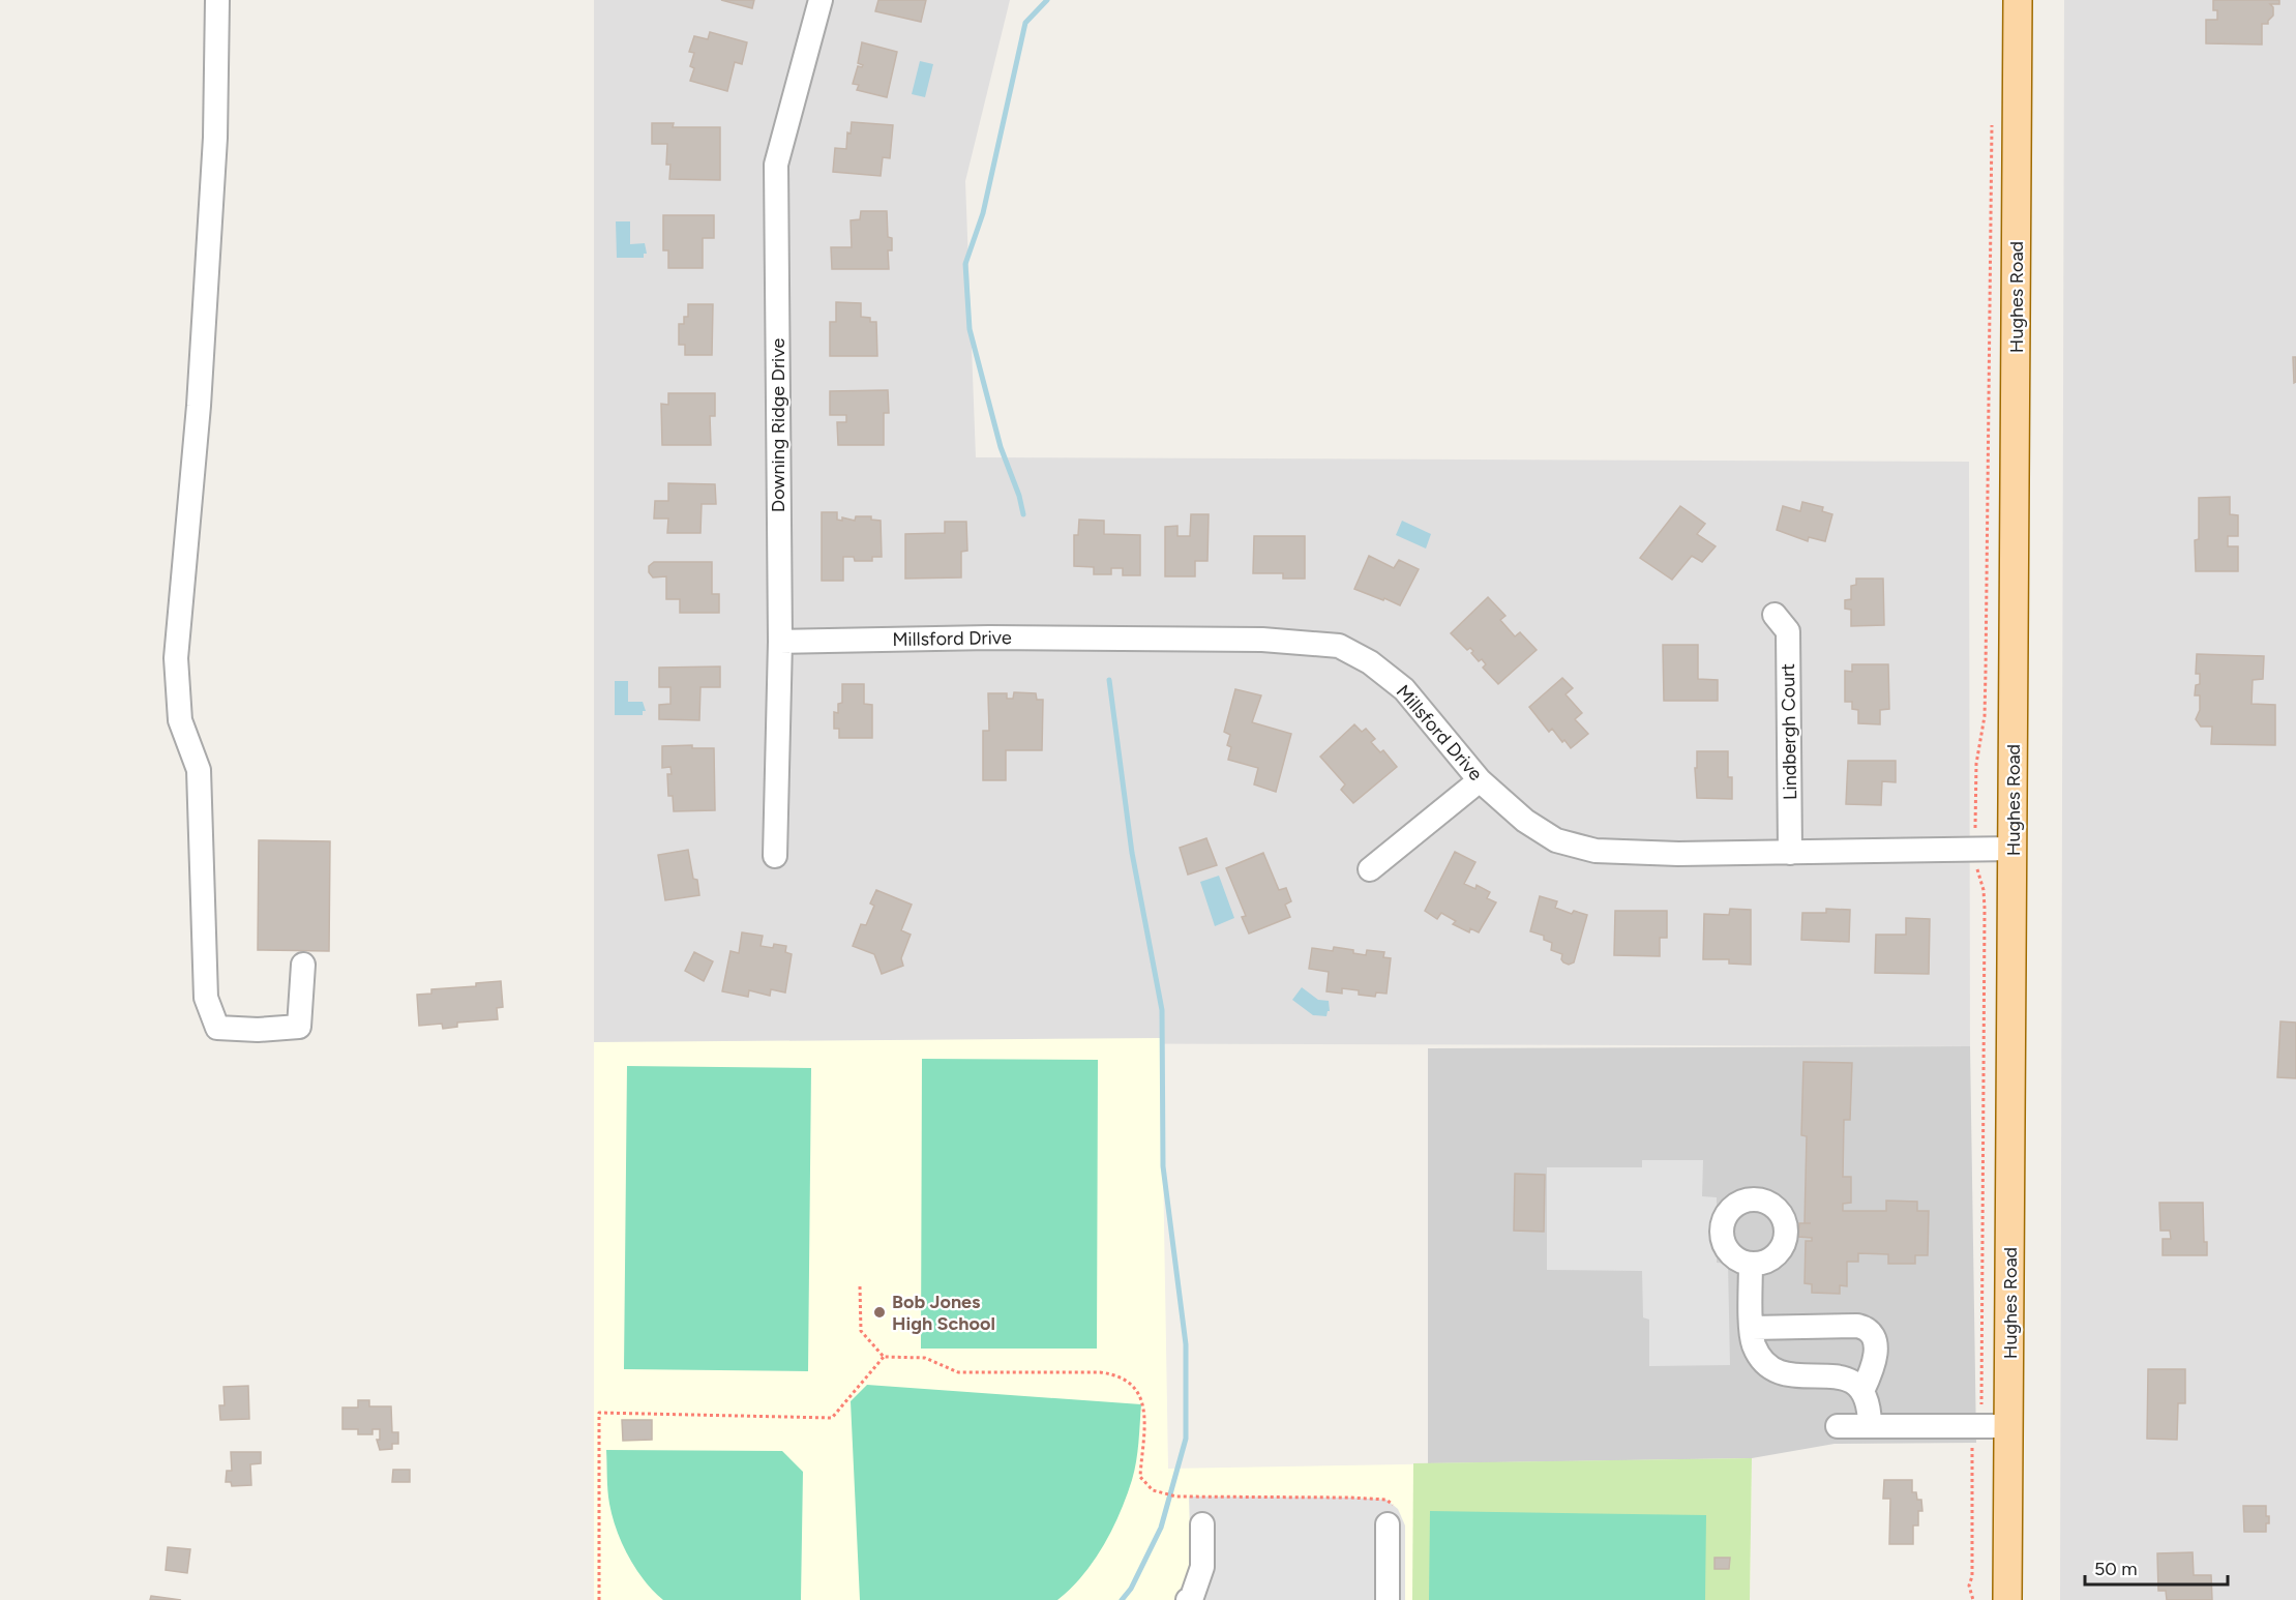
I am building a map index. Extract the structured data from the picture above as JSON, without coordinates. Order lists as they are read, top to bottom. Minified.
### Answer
{"streets":{"main road":["Hughes Road"],"street":["Downing Ridge Drive","Millsford Drive","Lindbergh Court"]},"crossings":[["Hughes Road","Millsford Drive"],["Downing Ridge Drive","Millsford Drive"],["Millsford Drive","Lindbergh Court"]],"places":["Bob Jones High School"],"scale_bar":"50 m"}
